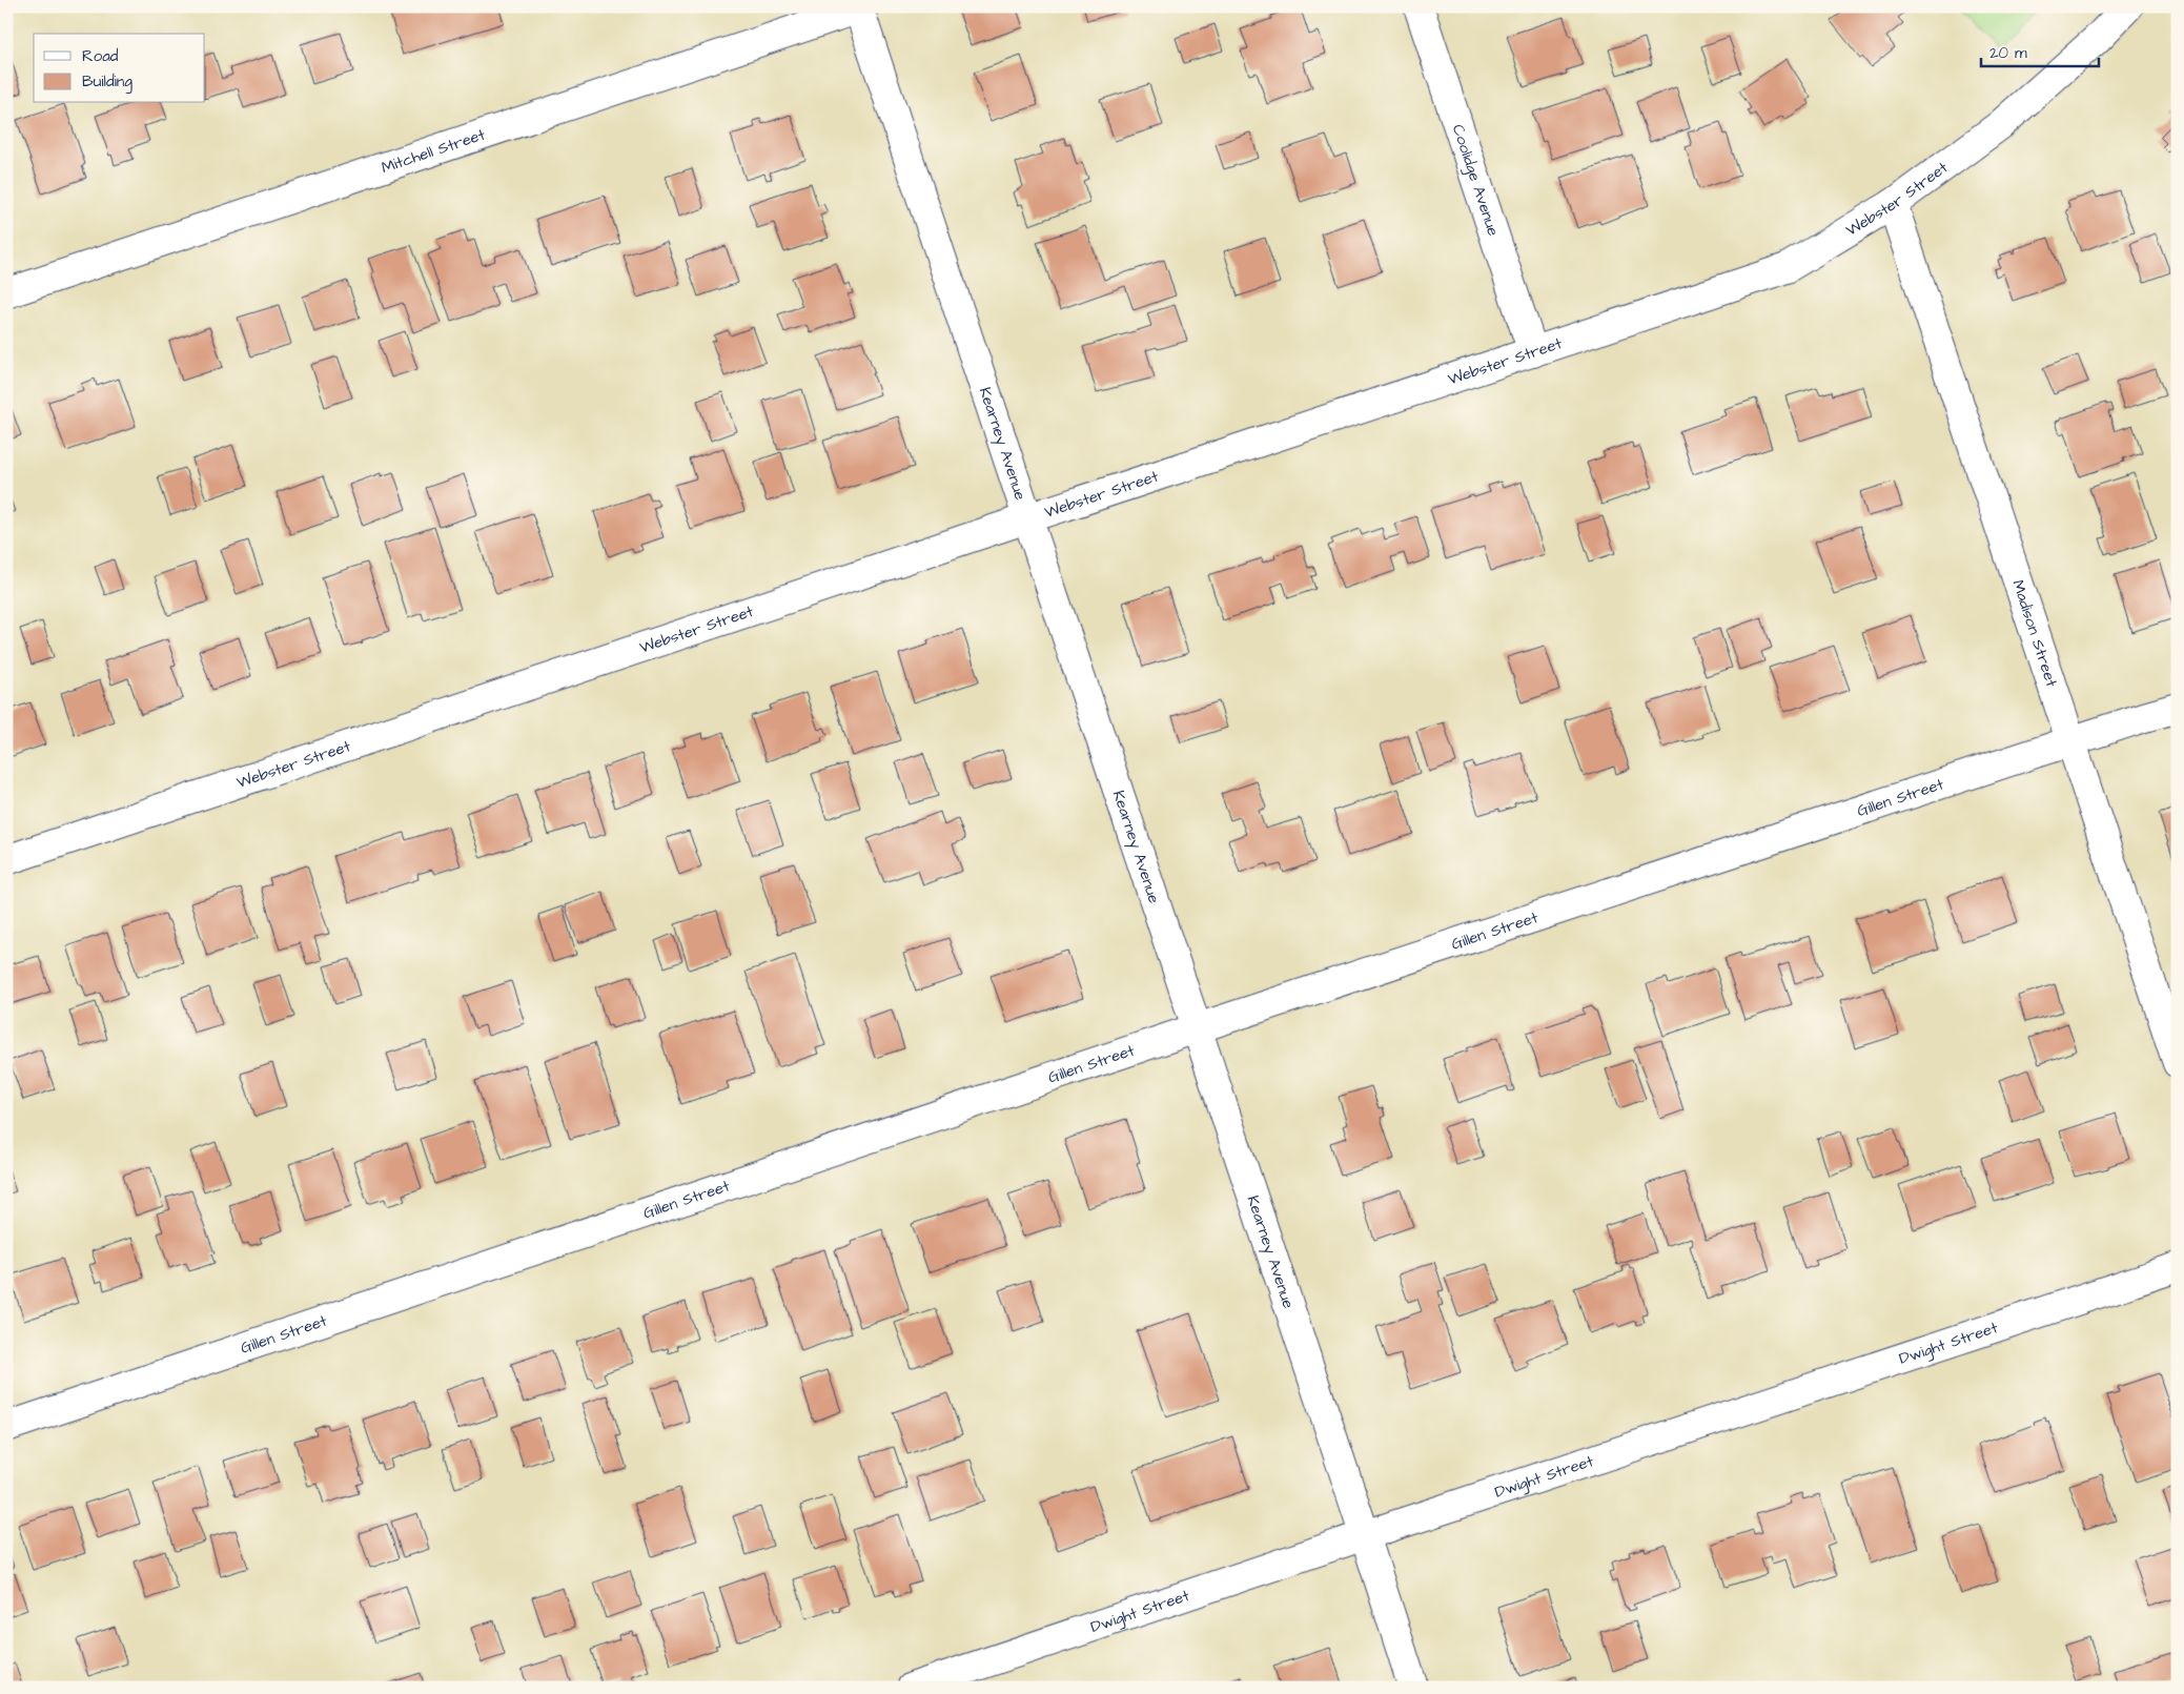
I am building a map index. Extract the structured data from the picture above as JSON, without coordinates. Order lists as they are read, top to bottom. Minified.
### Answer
{"streets":{"street":["Mitchell Street","Coolidge Avenue","Webster Street","Kearney Avenue","Madison Street","Gillen Street","Dwight Street"]},"crossings":[["Mitchell Street","Kearney Avenue"],["Coolidge Avenue","Webster Street"],["Webster Street","Kearney Avenue"],["Webster Street","Madison Street"],["Kearney Avenue","Gillen Street"],["Kearney Avenue","Dwight Street"],["Madison Street","Gillen Street"]],"legend":["Road","Building"],"scale_bar":"20 m"}
